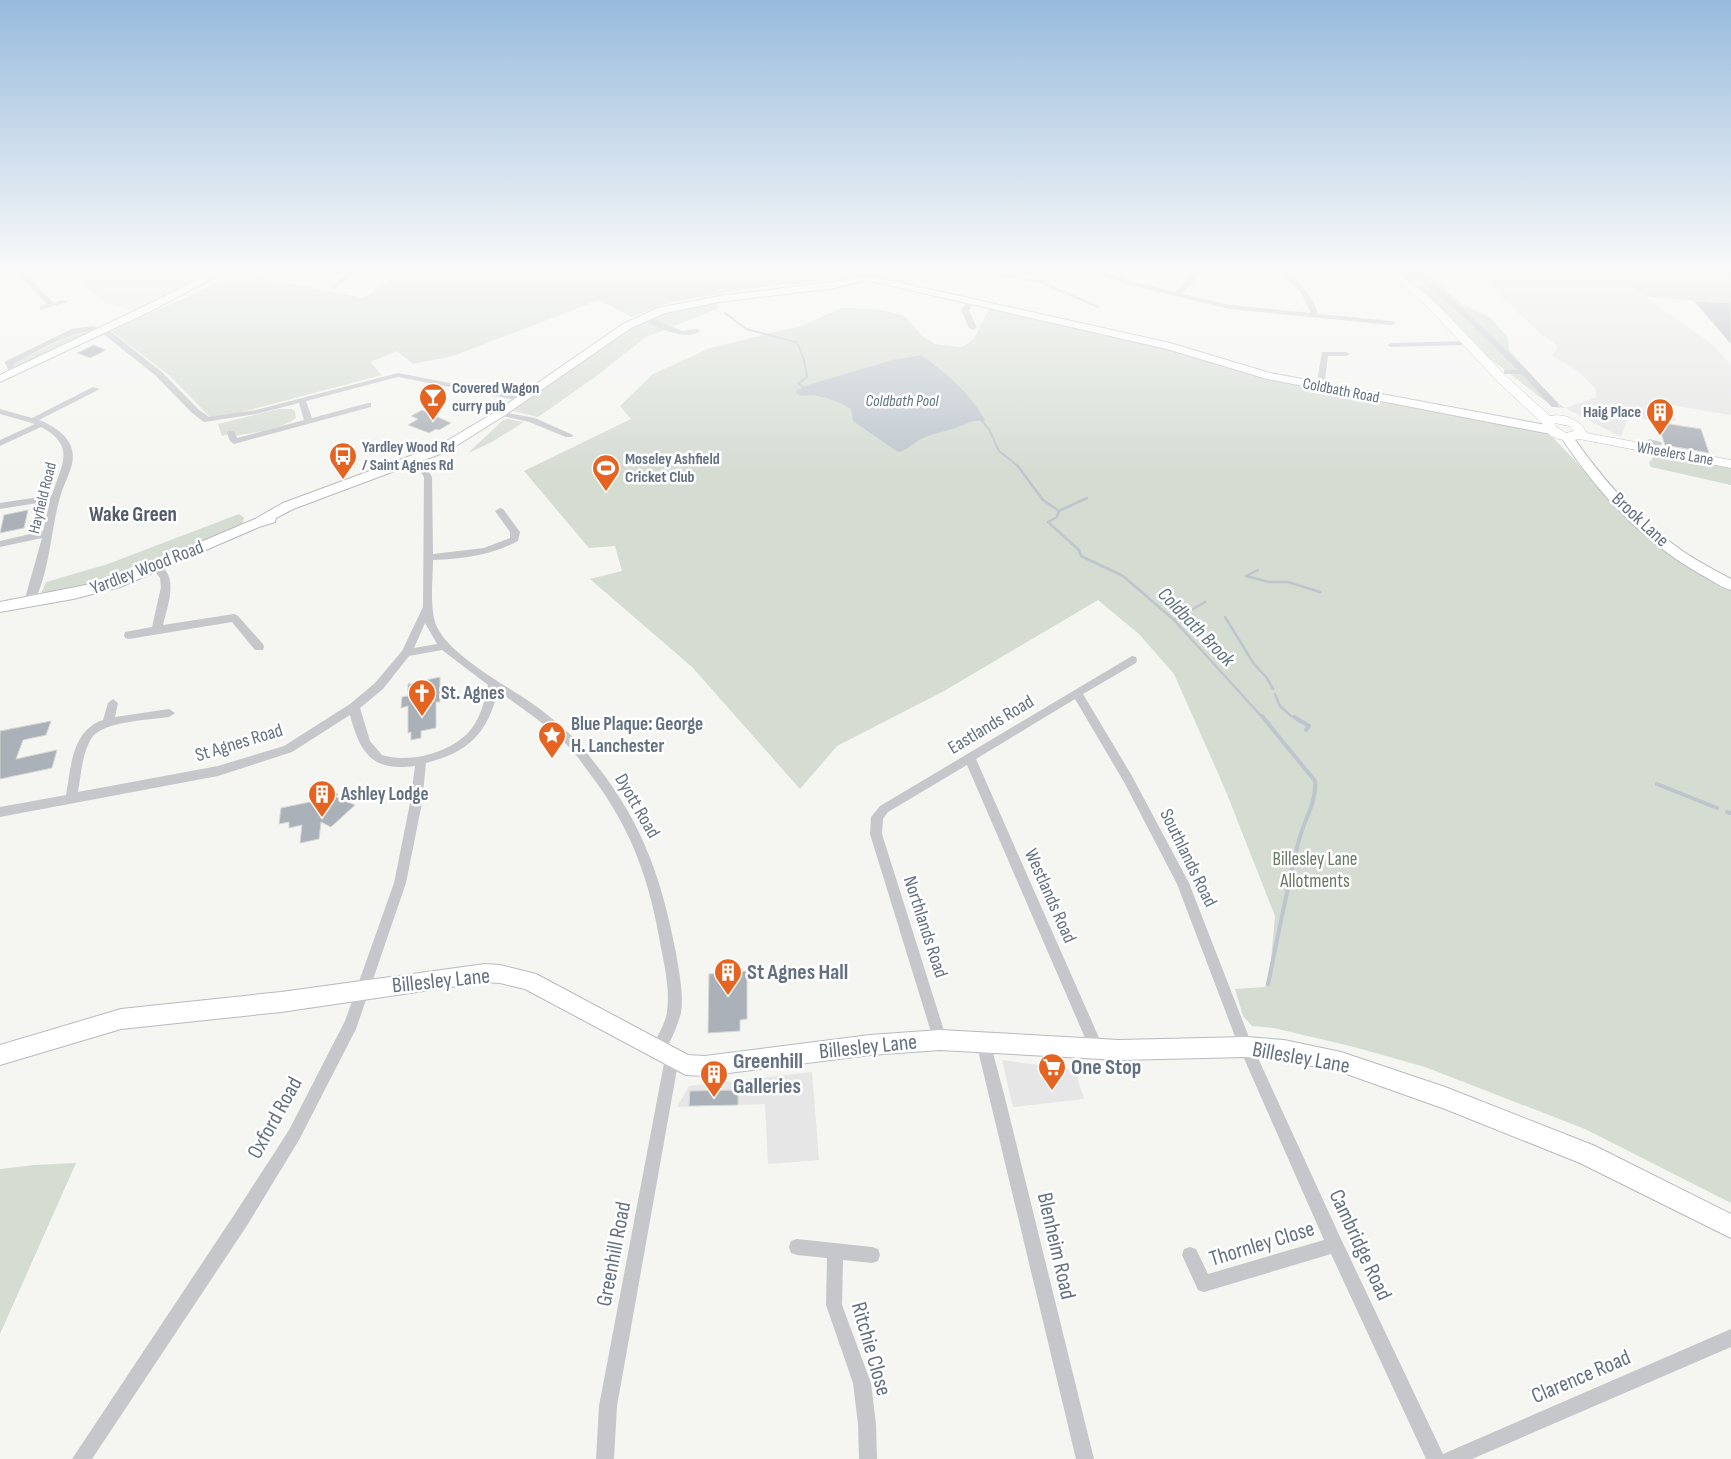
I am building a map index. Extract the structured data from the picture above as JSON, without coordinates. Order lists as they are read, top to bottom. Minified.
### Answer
{"streets":{"main road":["Wheelers Lane"],"street":["Coldbath Road","Hayfield Road","Brook Lane","Yardley Wood Road","Eastlands Road","St Agnes Road","Dyott Road","Southlands Road","Westlands Road","Northlands Road","Billesley Lane","Oxford Road","Thornley Close","Cambridge Road","Blenheim Road","Greenhill Road","Ritchie Close","Clarence Road"]},"crossings":[["Coldbath Road","Wheelers Lane"],["Wheelers Lane","Brook Lane"],["Hayfield Road","Yardley Wood Road"],["Yardley Wood Road","St Agnes Road"],["Eastlands Road","Southlands Road"],["Eastlands Road","Westlands Road"],["Eastlands Road","Northlands Road"],["St Agnes Road","Dyott Road"],["St Agnes Road","Oxford Road"],["Dyott Road","Billesley Lane"],["Dyott Road","Oxford Road"],["Dyott Road","Greenhill Road"],["Southlands Road","Billesley Lane"],["Southlands Road","Cambridge Road"],["Westlands Road","Billesley Lane"],["Northlands Road","Billesley Lane"],["Billesley Lane","Oxford Road"],["Billesley Lane","Cambridge Road"],["Billesley Lane","Blenheim Road"],["Billesley Lane","Greenhill Road"],["Thornley Close","Cambridge Road"]],"districts":["Wake Green"],"water":["Coldbath Pool","Coldbath Brook"],"parks":["Billesley Lane Allotments"],"places":{"bar":["Covered Wagon curry pub"],"building":["Haig Place","Ashley Lodge","St Agnes Hall","Greenhill Galleries"],"bus stop":["Yardley Wood Rd / Saint Agnes Rd"],"sports":["Moseley Ashfield Cricket Club"],"church":["St. Agnes"],"place":["Blue Plaque: George H. Lanchester"],"supermarket":["One Stop"]}}
